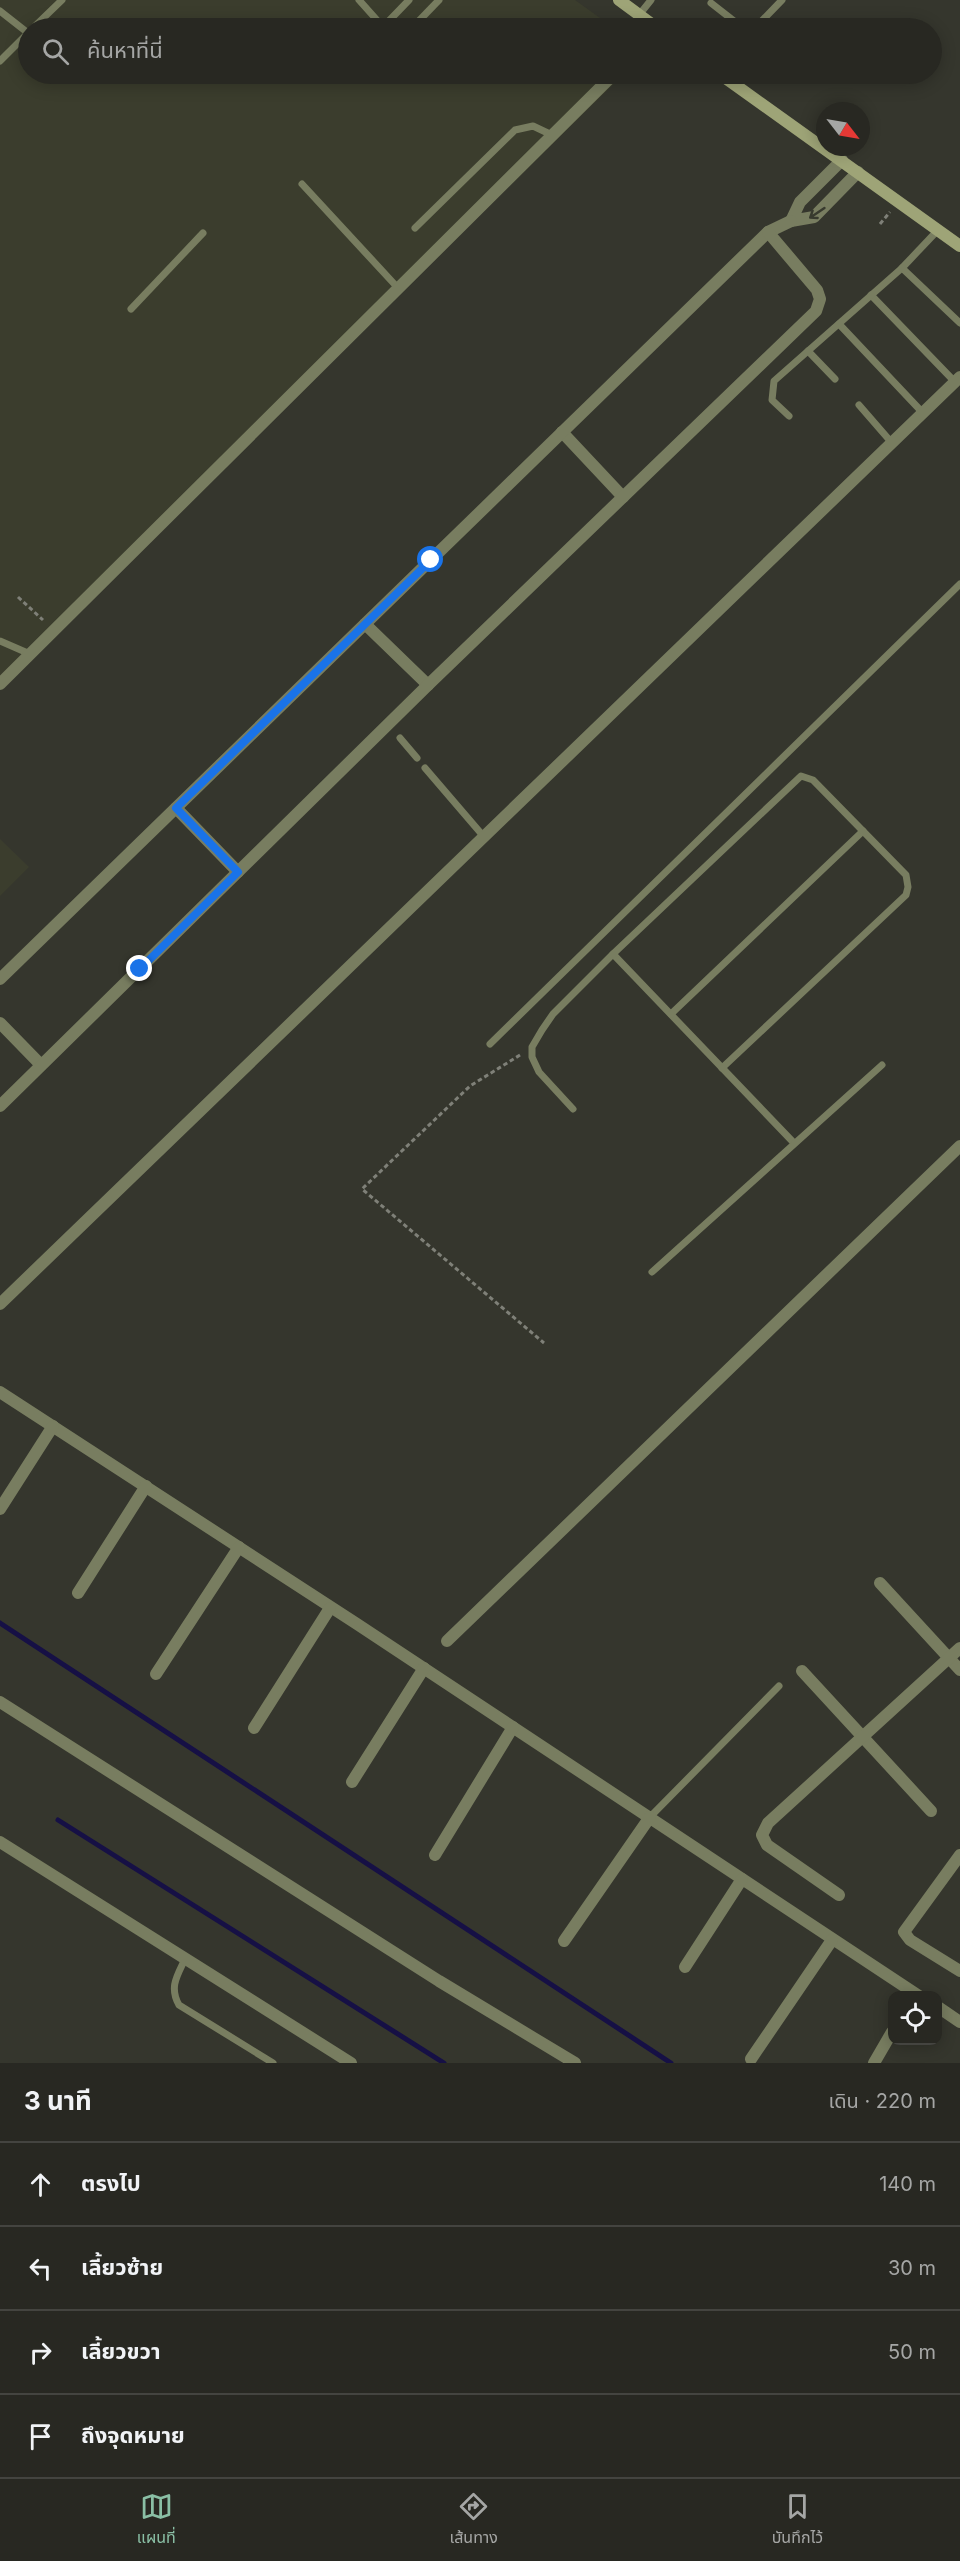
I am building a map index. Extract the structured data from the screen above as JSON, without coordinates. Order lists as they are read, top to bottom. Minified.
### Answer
{"north":"bottom right","page":{"search":"ค้นหาที่นี่","heading":["3 นาที","เดิน · 220 m"],"list":[["ตรงไป","140 m"],["เลี้ยวซ้าย","30 m"],["เลี้ยวขวา","50 m"],"ถึงจุดหมาย"],"nav":["แผนที่","เส้นทาง","บันทึกไว้"]}}
